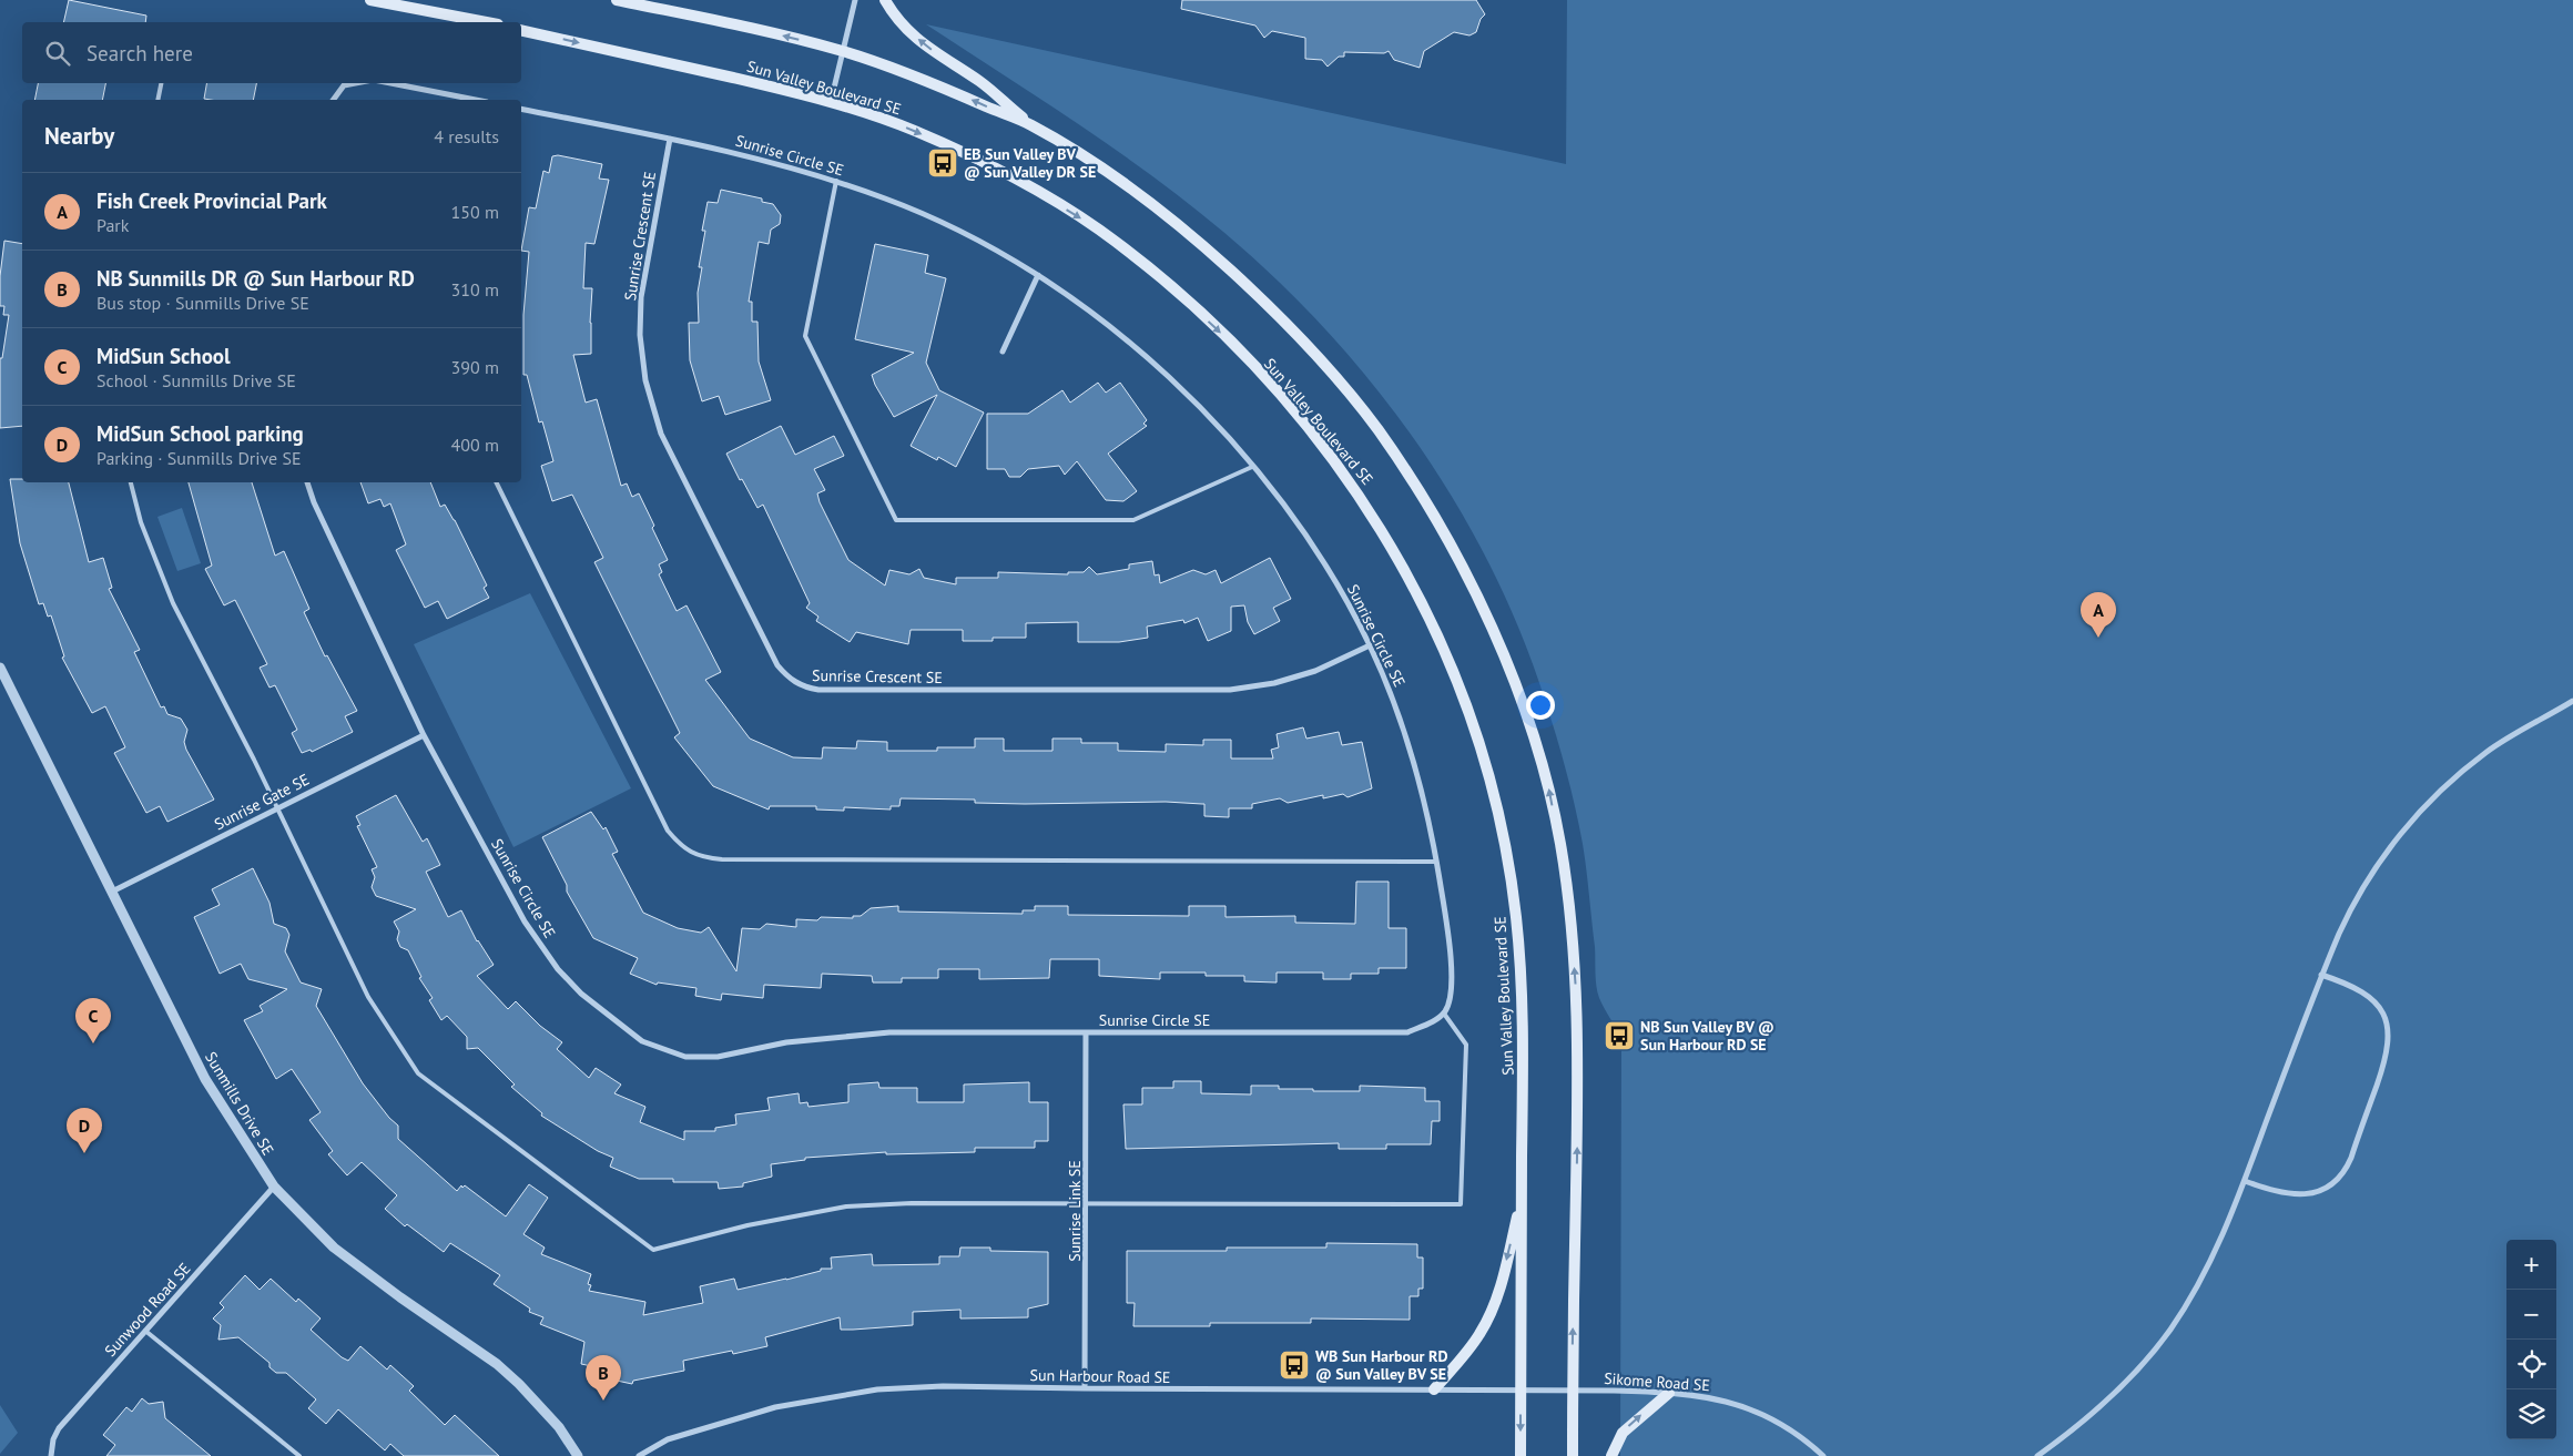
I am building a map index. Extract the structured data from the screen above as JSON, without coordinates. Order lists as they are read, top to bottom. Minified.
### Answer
{"streets":{"main road":["Sun Valley Boulevard SE"],"street":["Sunrise Circle SE","Sunrise Crescent SE","Sunrise Gate SE","Sunmills Drive SE","Sunrise Link SE","Sunwood Road SE","Sun Harbour Road SE","Sikome Road SE"]},"crossings":[["Sun Valley Boulevard SE","Sun Harbour Road SE"],["Sunrise Circle SE","Sunrise Crescent SE"],["Sunrise Circle SE","Sunrise Gate SE"],["Sunrise Circle SE","Sunrise Link SE"],["Sunrise Gate SE","Sunmills Drive SE"],["Sunmills Drive SE","Sunwood Road SE"],["Sunrise Link SE","Sun Harbour Road SE"],["Sun Harbour Road SE","Sikome Road SE"]],"places":{"bus stop":["EB Sun Valley BV @ Sun Valley DR SE","NB Sun Valley BV @ Sun Harbour RD SE","WB Sun Harbour RD @ Sun Valley BV SE"]},"page":{"search":"Search here","heading":["Nearby","4 results"],"list":[{"mark":"A","name":"Fish Creek Provincial Park","note":"Park","value":"150 m"},{"mark":"B","name":"NB Sunmills DR @ Sun Harbour RD","note":"Bus stop · Sunmills Drive SE","value":"310 m"},{"mark":"C","name":"MidSun School","note":"School · Sunmills Drive SE","value":"390 m"},{"mark":"D","name":"MidSun School parking","note":"Parking · Sunmills Drive SE","value":"400 m"}],"pins":["A","C","D","B"],"map_buttons":["+","−"]}}
